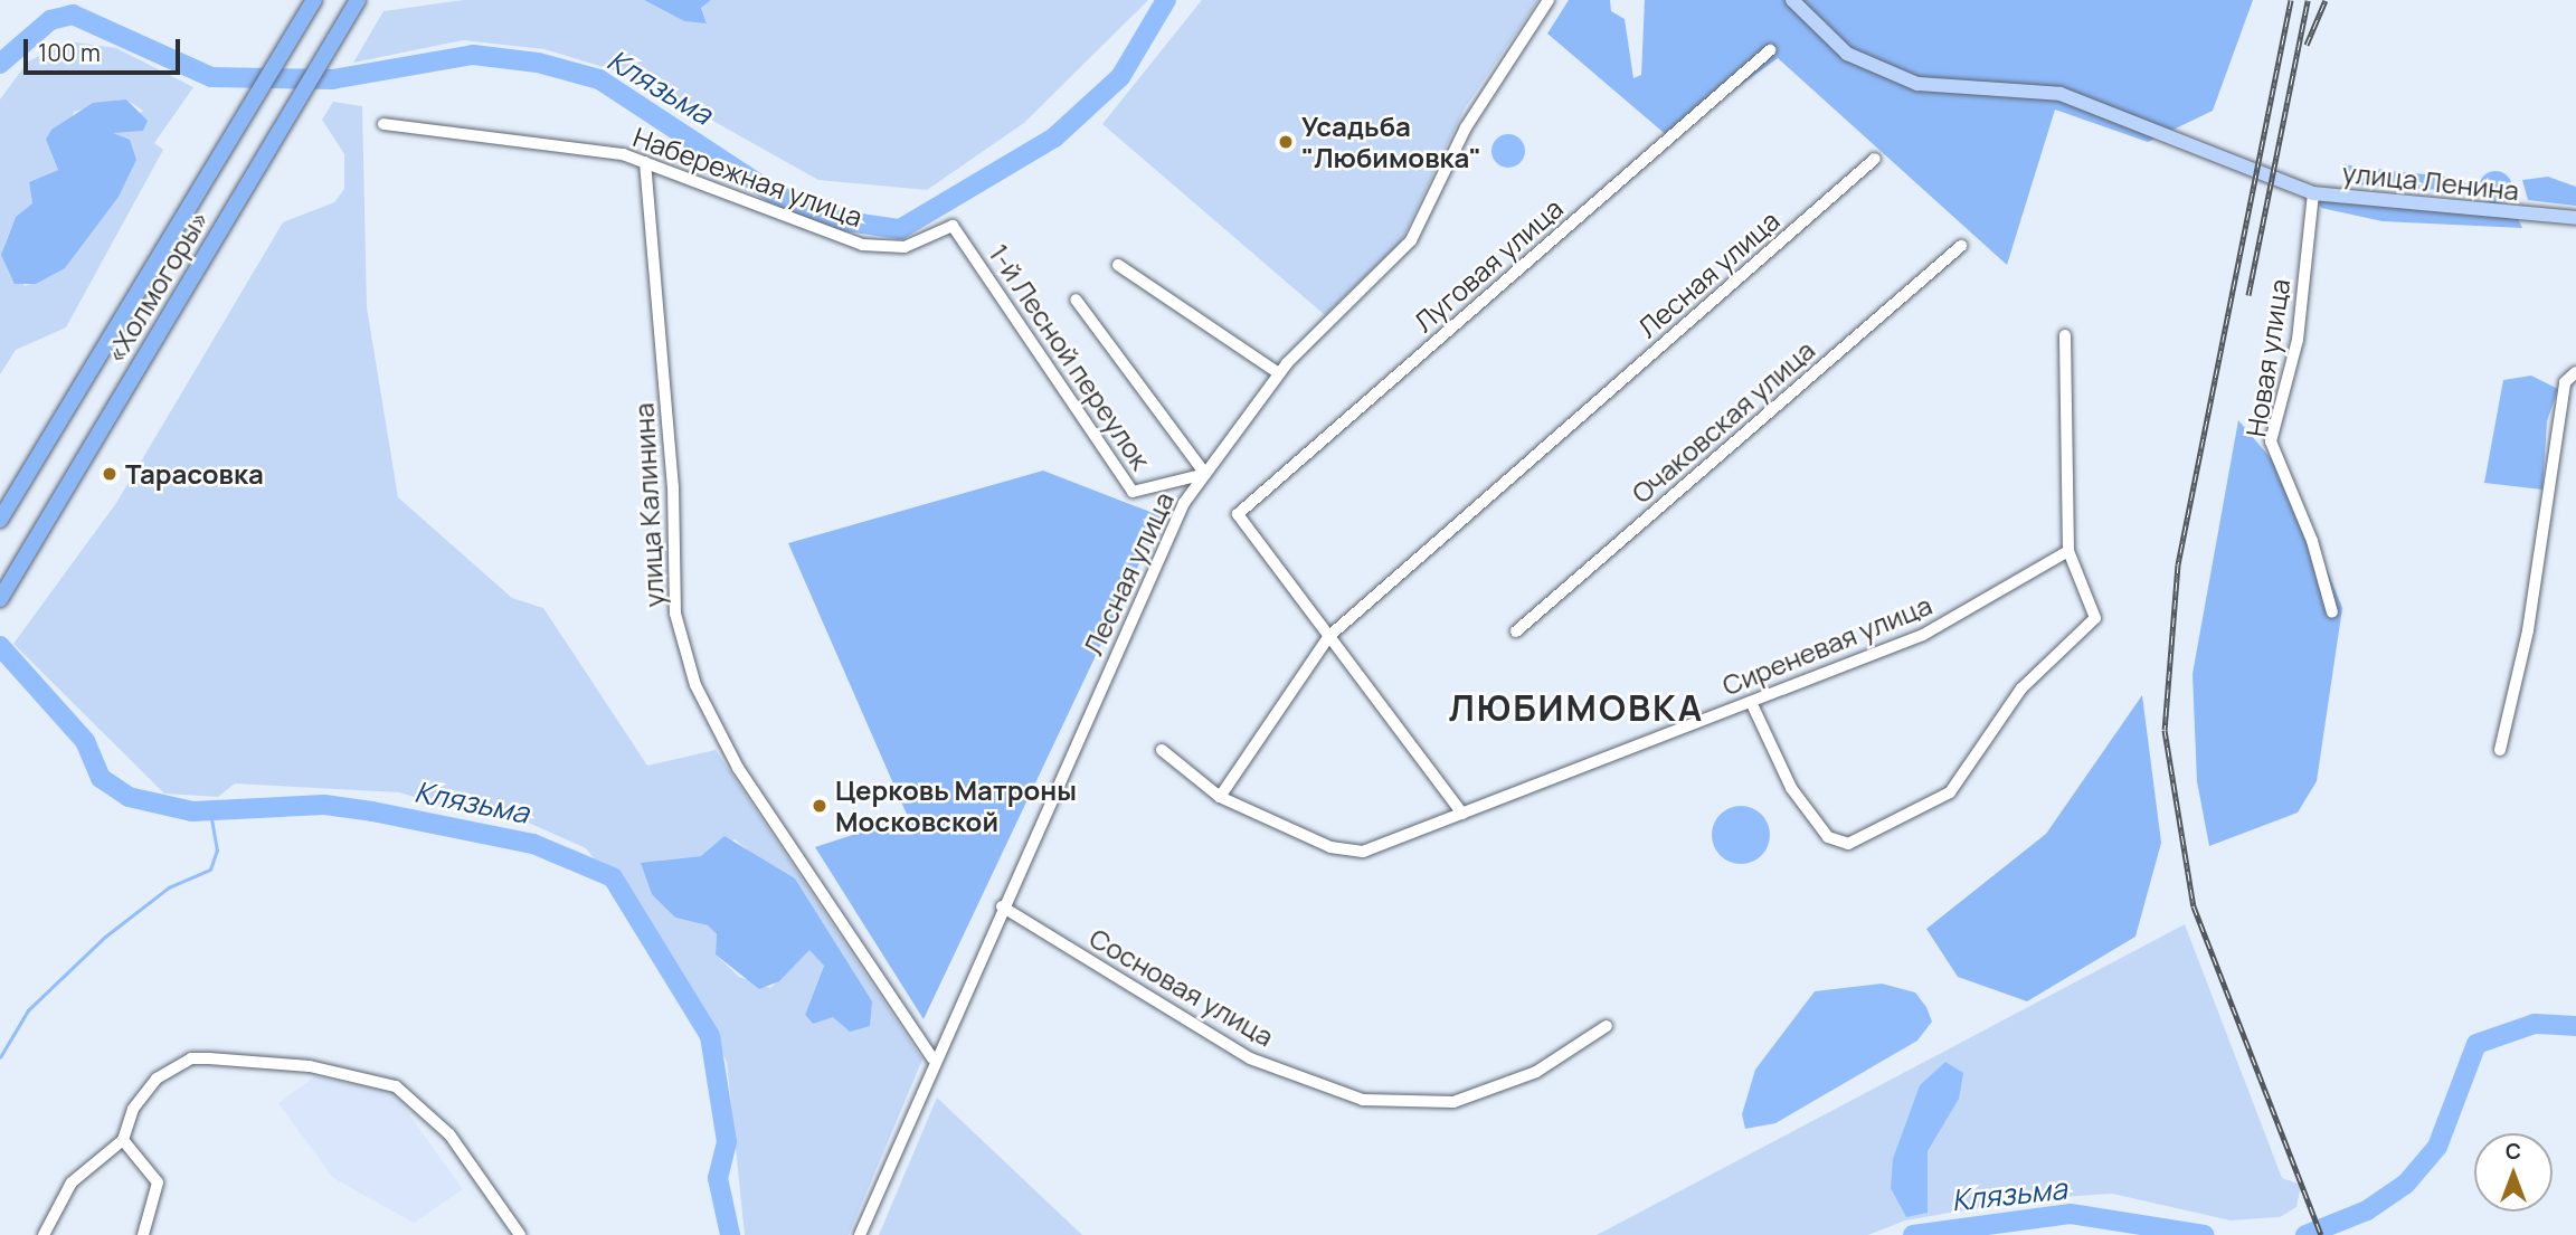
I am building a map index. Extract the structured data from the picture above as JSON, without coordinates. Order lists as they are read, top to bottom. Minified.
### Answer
{"streets":{"highway":["«Холмогоры»"],"main road":["улица Ленина"],"street":["Набережная улица","Луговая улица","Лесная улица","1-й Лесной переулок","Новая улица","Очаковская улица","улица Калинина","Сиреневая улица","Сосновая улица"]},"crossings":[["Набережная улица","1-й Лесной переулок"],["Набережная улица","улица Калинина"],["улица Ленина","Новая улица"],["Луговая улица","Лесная улица"],["Лесная улица","1-й Лесной переулок"],["Лесная улица","улица Калинина"],["Лесная улица","Сиреневая улица"],["Лесная улица","Сосновая улица"]],"districts":["ЛЮБИМОВКА"],"water":["Клязьма"],"places":["Усадьба \"Любимовка\"","Тарасовка","Церковь Матроны Московской"],"scale_bar":"100 m","north":"top"}
